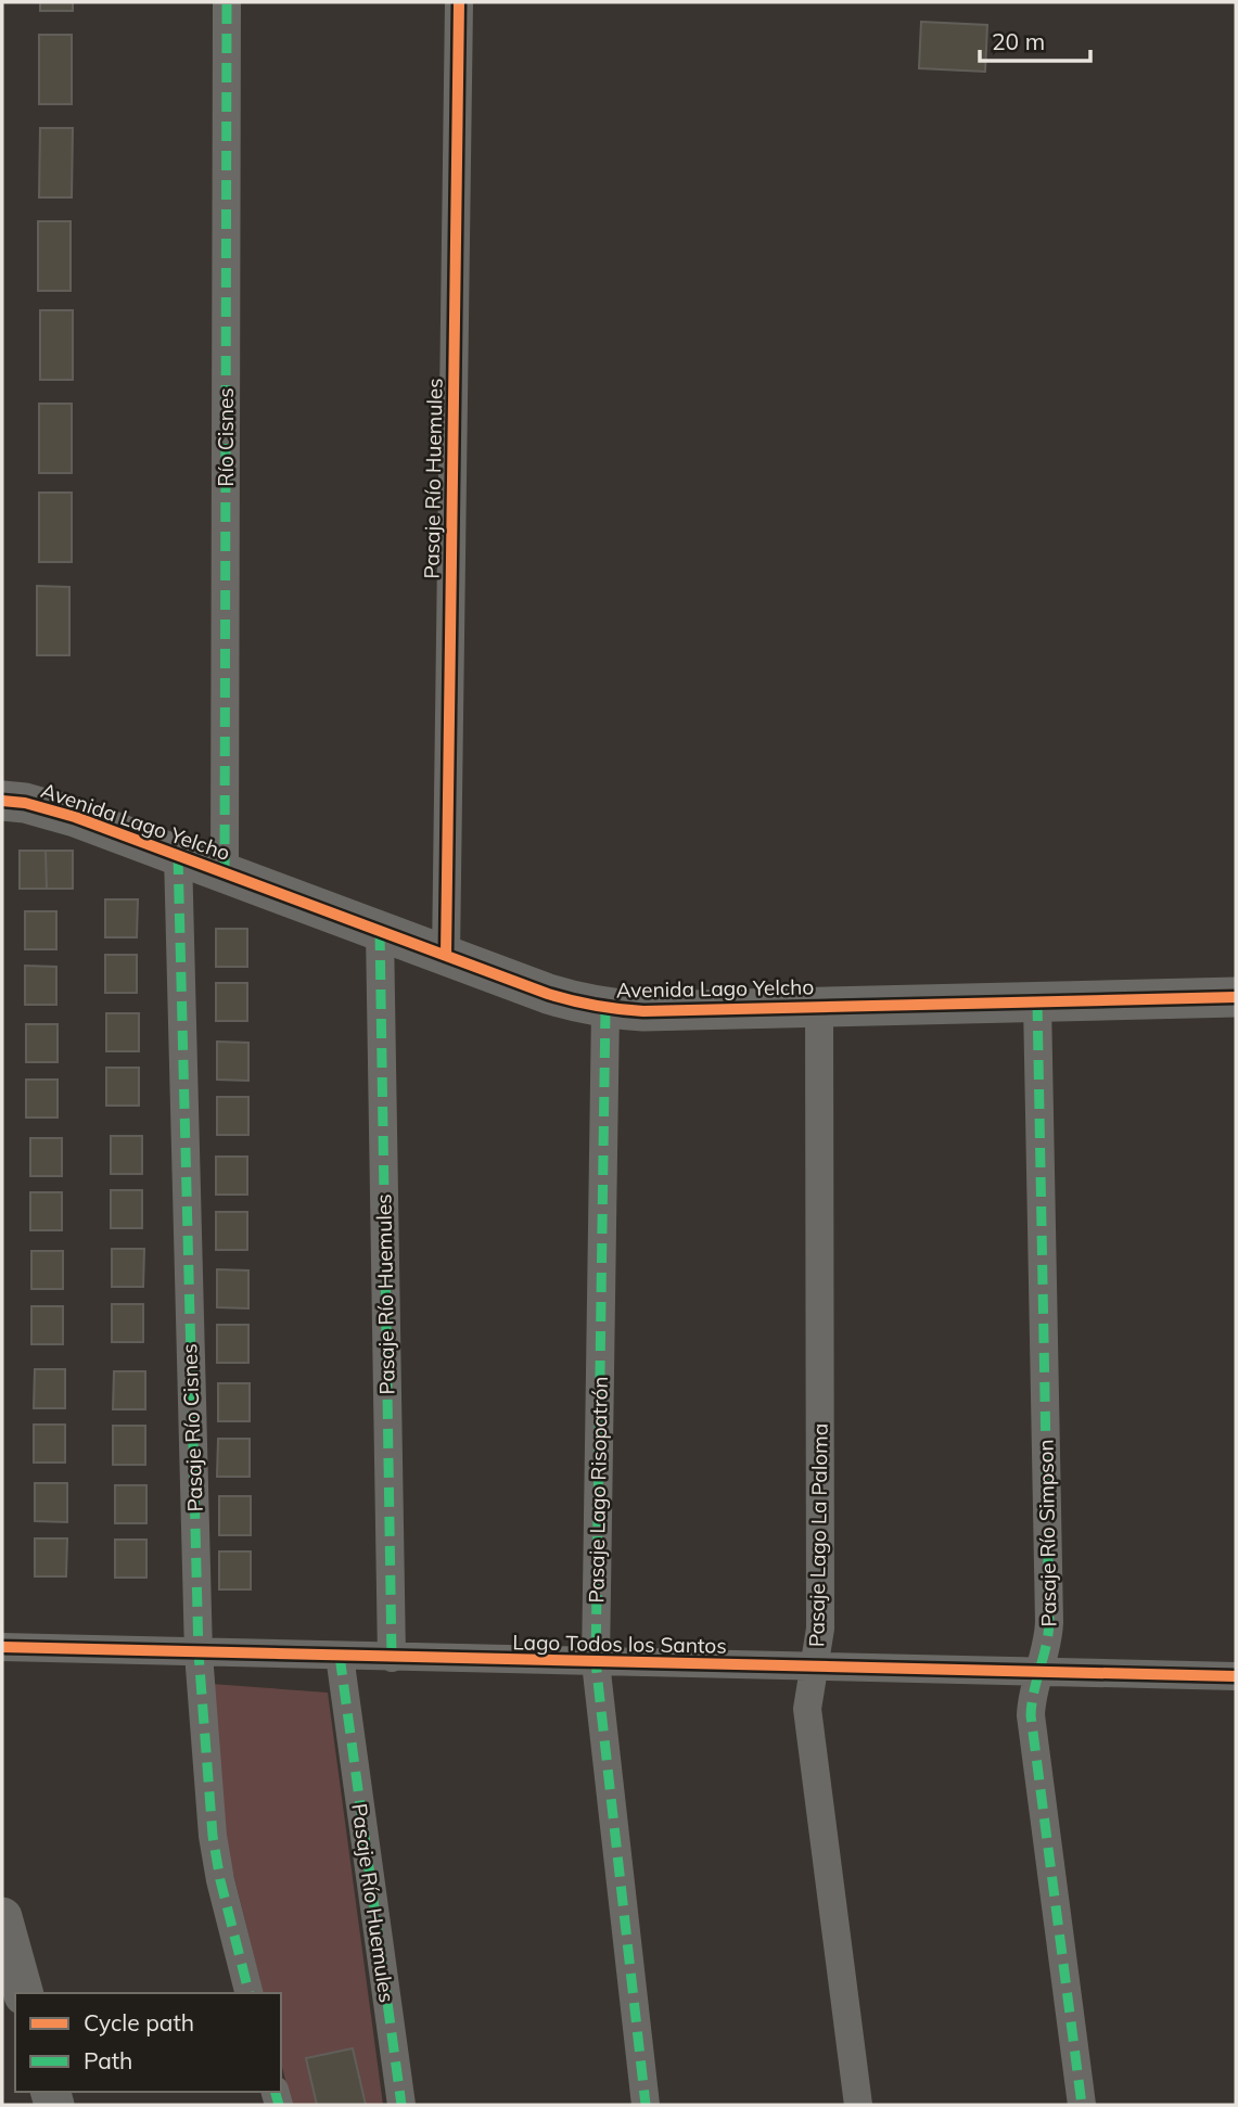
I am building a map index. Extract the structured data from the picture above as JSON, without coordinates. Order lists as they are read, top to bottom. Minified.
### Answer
{"streets":{"street":["Río Cisnes","Pasaje Río Huemules","Avenida Lago Yelcho","Pasaje Río Cisnes","Pasaje Lago Risopatrón","Pasaje Río Simpson","Pasaje Lago La Paloma","Lago Todos los Santos"]},"crossings":[["Río Cisnes","Avenida Lago Yelcho"],["Pasaje Río Huemules","Avenida Lago Yelcho"],["Pasaje Río Huemules","Lago Todos los Santos"],["Avenida Lago Yelcho","Pasaje Río Cisnes"],["Avenida Lago Yelcho","Pasaje Lago Risopatrón"],["Avenida Lago Yelcho","Pasaje Río Simpson"],["Avenida Lago Yelcho","Pasaje Lago La Paloma"],["Pasaje Río Cisnes","Lago Todos los Santos"],["Pasaje Lago Risopatrón","Lago Todos los Santos"],["Pasaje Río Simpson","Lago Todos los Santos"],["Pasaje Lago La Paloma","Lago Todos los Santos"]],"legend":["Cycle path","Path"],"scale_bar":"20 m"}
